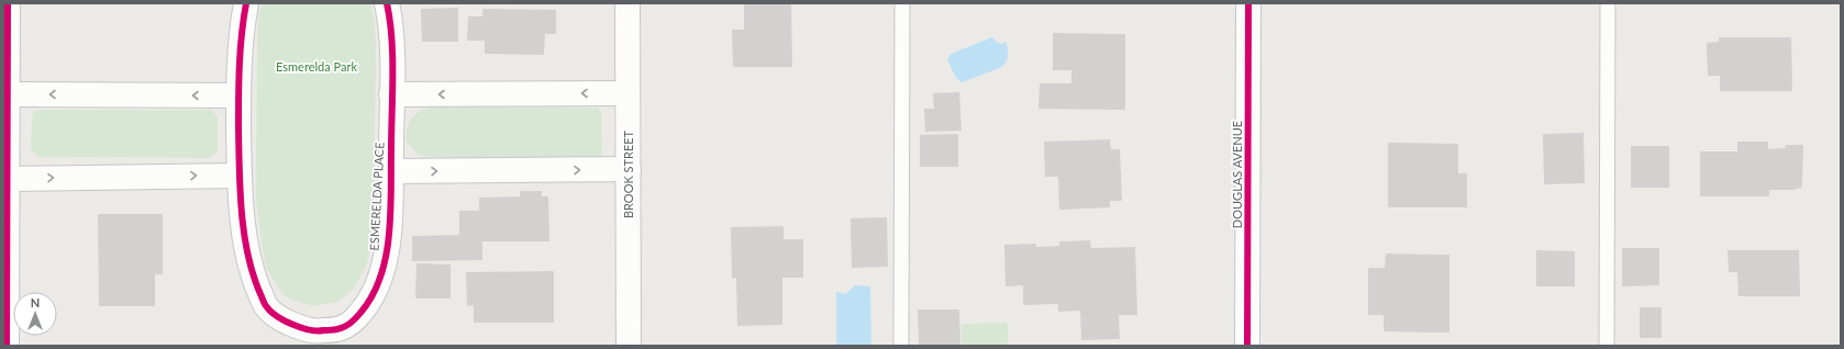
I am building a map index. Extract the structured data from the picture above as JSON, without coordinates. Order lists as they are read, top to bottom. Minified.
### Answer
{"streets":{"street":["BROOK STREET","DOUGLAS AVENUE","ESMERELDA PLACE"]},"crossings":[["BROOK STREET","ESMERELDA PLACE"]],"parks":["Esmerelda Park"],"north":"top"}
